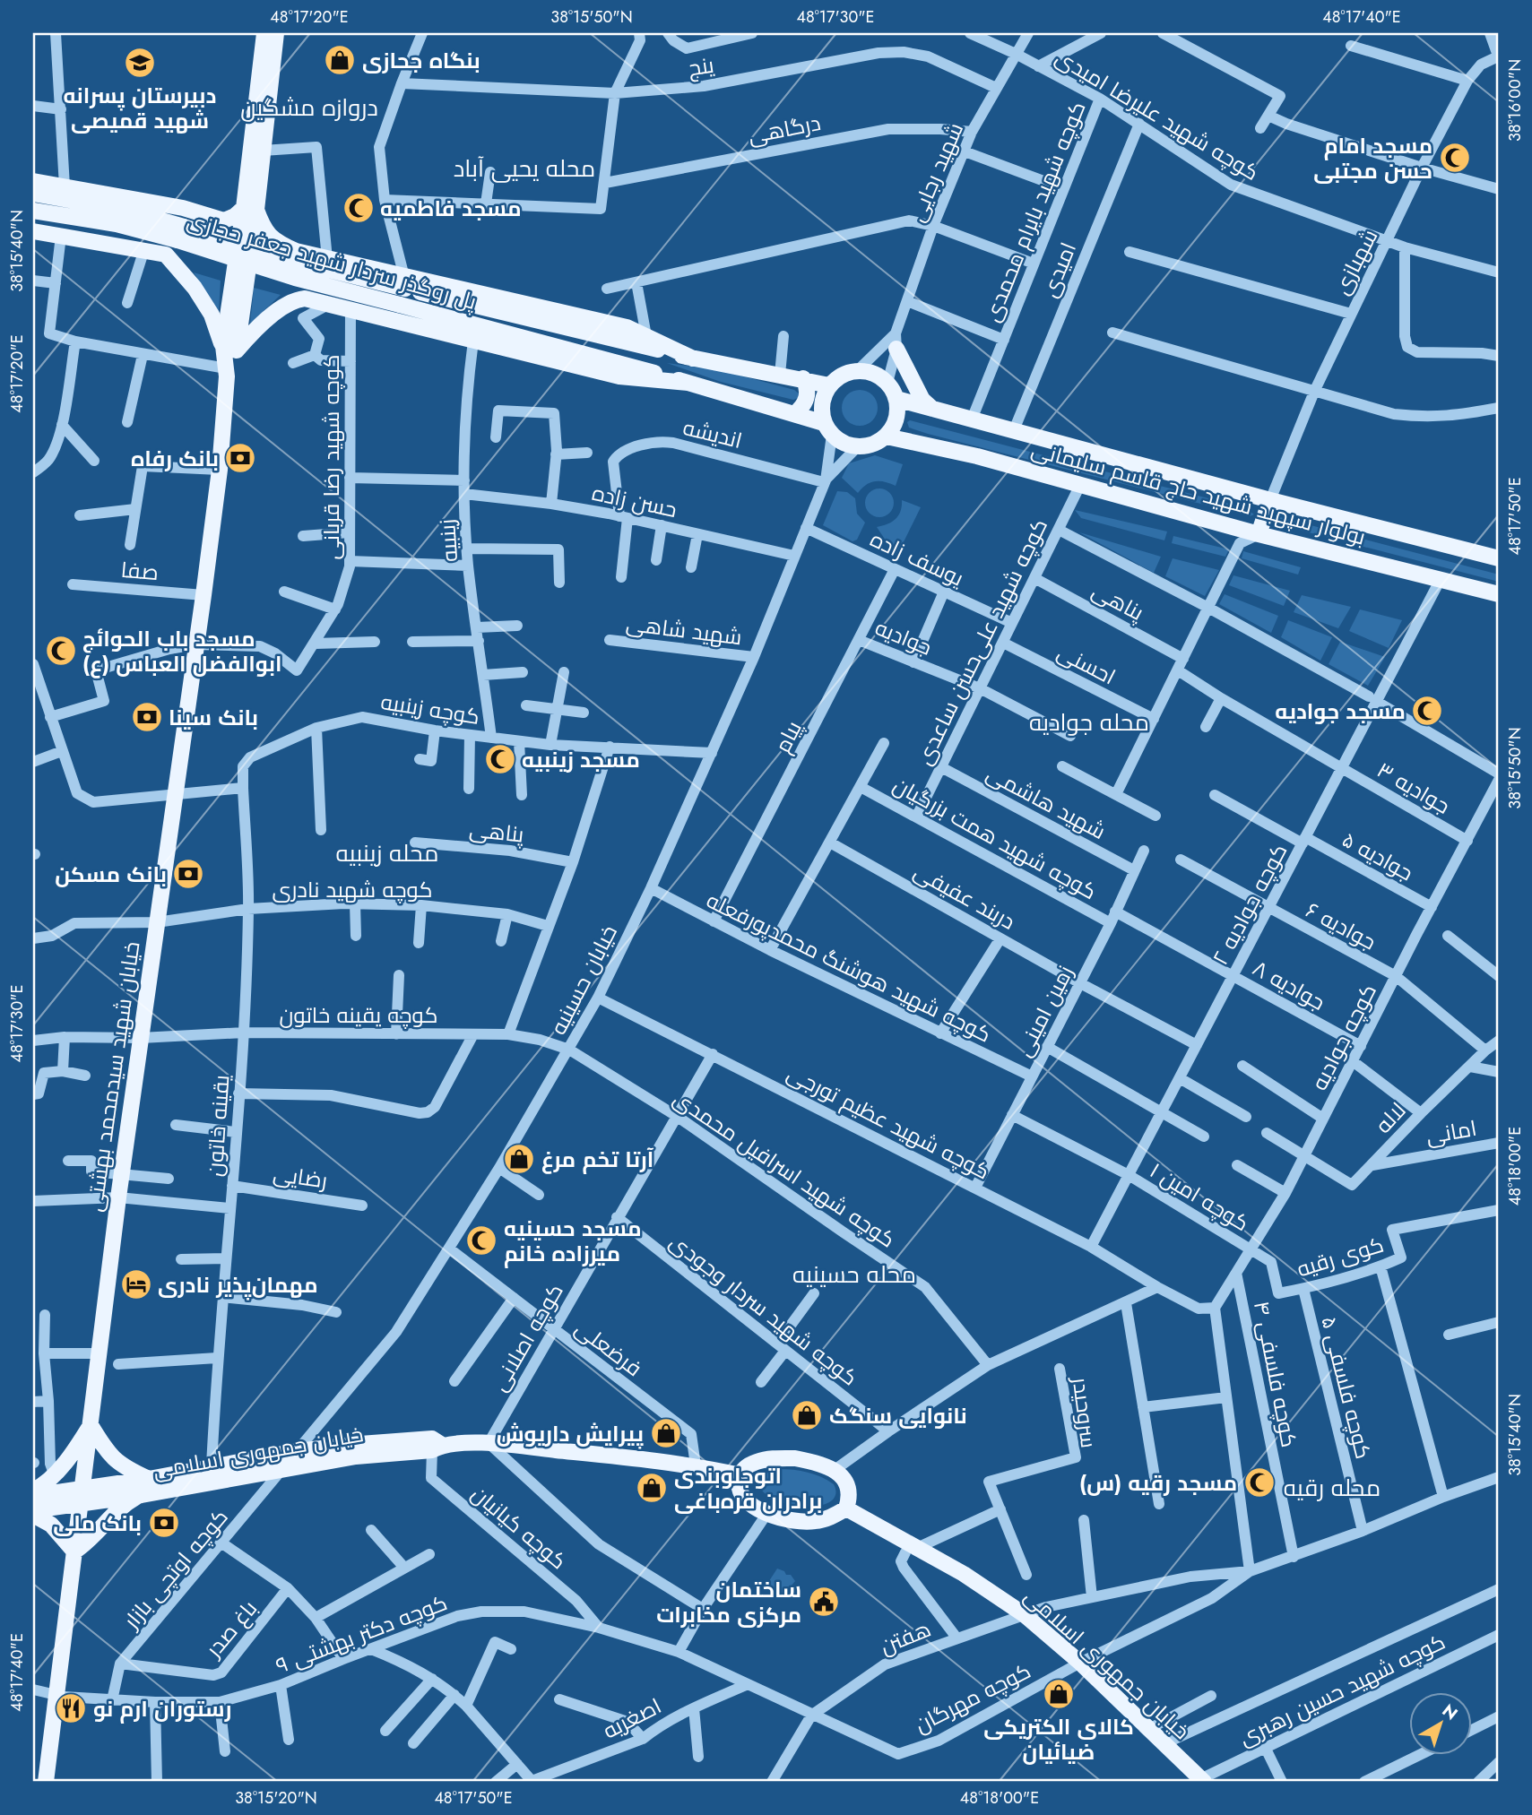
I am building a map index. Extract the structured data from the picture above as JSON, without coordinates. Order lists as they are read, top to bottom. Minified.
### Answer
{"streets":{"main road":["پل روگذر سردار شهید جعفر حجازی","بولوار سپهبد شهید حاج قاسم سلیمانی","خیابان شهید سیدمحمد بهشتی","خیابان جمهوری اسلامی"],"street":["ینج","کوچه شهید علیرضا امیدی","درگاهی","شهید رجایی","کوچه شهید بایرام محمدی","شهبازی","امیدی","اندیشه","کوچه شهید رضا قربانی","حسن زاده","زینبیه","یوسف زاده","صفا","پناهی","شهید شاهی","جوادیه","کوچه شهید علی‌حسن ساعدی","احسنی","کوچه زینبیه","پیام","جوادیه ۳","شهید هاشمی","کوچه شهید همت بزرگیان","جوادیه ۵","کوچه شهید نادری","دربند عفیفی","کوچه جوادیه ۲","جوادیه ۶","کوچه شهید هوشنگ محمدپورفعله","خیابان حسینیه","جوادیه ۸","زمین امینی","کوچه یقینه خاتون","کوچه جوادیه","لاله","کوچه شهید عظیم تورجی","یقینه خاتون","امانی","کوچه شهید اسرافیل محمدی","رضایی","کوچه امین ۱","کوی رقیه","کوچه شهید سردار وجودی","کوچه اصلانی","فرضعلی","کوچه فلسفی ۴","کوچه فلسفی ۵","سروحیدر","کوچه کیانیان","کوچه اوتچی بازار","باغ صدر","کوچه دکتر بهشتی ۹","هفتن","کوچه شهید حسین رهبری","کوچه مهرگان","اصغریه"]},"crossings":[["ینج","شهید رجایی"],["کوچه شهید علیرضا امیدی","شهید رجایی"],["کوچه شهید علیرضا امیدی","کوچه شهید بایرام محمدی"],["کوچه شهید علیرضا امیدی","شهبازی"],["کوچه شهید علیرضا امیدی","امیدی"],["درگاهی","شهید رجایی"],["شهید رجایی","بولوار سپهبد شهید حاج قاسم سلیمانی"],["کوچه شهید بایرام محمدی","بولوار سپهبد شهید حاج قاسم سلیمانی"],["شهبازی","بولوار سپهبد شهید حاج قاسم سلیمانی"],["امیدی","بولوار سپهبد شهید حاج قاسم سلیمانی"],["اندیشه","حسن زاده"],["اندیشه","خیابان حسینیه"],["کوچه شهید رضا قربانی","خیابان شهید سیدمحمد بهشتی"],["بولوار سپهبد شهید حاج قاسم سلیمانی","کوچه شهید علی‌حسن ساعدی"],["بولوار سپهبد شهید حاج قاسم سلیمانی","کوچه جوادیه ۲"],["حسن زاده","زینبیه"],["حسن زاده","خیابان حسینیه"],["زینبیه","کوچه زینبیه"],["یوسف زاده","کوچه شهید علی‌حسن ساعدی"],["یوسف زاده","پیام"],["یوسف زاده","خیابان حسینیه"],["صفا","خیابان شهید سیدمحمد بهشتی"],["پناهی","کوچه شهید علی‌حسن ساعدی"],["شهید شاهی","خیابان حسینیه"],["جوادیه","کوچه شهید علی‌حسن ساعدی"],["جوادیه","پیام"],["کوچه شهید علی‌حسن ساعدی","احسنی"],["کوچه شهید علی‌حسن ساعدی","شهید هاشمی"],["کوچه شهید علی‌حسن ساعدی","کوچه شهید همت بزرگیان"],["کوچه زینبیه","خیابان حسینیه"],["کوچه زینبیه","یقینه خاتون"],["پیام","کوچه شهید هوشنگ محمدپورفعله"],["جوادیه ۳","کوچه جوادیه ۲"],["جوادیه ۳","کوچه جوادیه"],["شهید هاشمی","زمین امینی"],["کوچه شهید همت بزرگیان","کوچه جوادیه ۲"],["کوچه شهید همت بزرگیان","جوادیه ۸"],["کوچه شهید همت بزرگیان","زمین امینی"],["جوادیه ۵","کوچه جوادیه ۲"],["جوادیه ۵","کوچه جوادیه"],["کوچه شهید نادری","خیابان شهید سیدمحمد بهشتی"],["کوچه شهید نادری","یقینه خاتون"],["دربند عفیفی","کوچه جوادیه ۲"],["دربند عفیفی","زمین امینی"],["کوچه جوادیه ۲","جوادیه ۶"],["کوچه جوادیه ۲","جوادیه ۸"],["کوچه جوادیه ۲","کوچه شهید عظیم تورجی"],["کوچه جوادیه ۲","کوچه امین ۱"],["جوادیه ۶","کوچه جوادیه"],["جوادیه ۶","لاله"],["کوچه شهید هوشنگ محمدپورفعله","خیابان حسینیه"],["کوچه شهید هوشنگ محمدپورفعله","زمین امینی"],["خیابان حسینیه","کوچه یقینه خاتون"],["خیابان حسینیه","کوچه شهید عظیم تورجی"],["خیابان حسینیه","کوچه شهید اسرافیل محمدی"],["خیابان حسینیه","فرضعلی"],["خیابان حسینیه","خیابان جمهوری اسلامی"],["جوادیه ۸","کوچه جوادیه"],["زمین امینی","کوچه شهید عظیم تورجی"],["زمین امینی","کوچه امین ۱"],["کوچه یقینه خاتون","خیابان شهید سیدمحمد بهشتی"],["کوچه یقینه خاتون","یقینه خاتون"],["کوچه یقینه خاتون","کوچه شهید اسرافیل محمدی"],["کوچه جوادیه","لاله"],["کوچه جوادیه","کوچه شهید عظیم تورجی"],["کوچه جوادیه","کوچه امین ۱"],["کوچه جوادیه","کوی رقیه"],["کوچه جوادیه","کوچه فلسفی ۴"],["خیابان شهید سیدمحمد بهشتی","خیابان جمهوری اسلامی"],["خیابان شهید سیدمحمد بهشتی","کوچه دکتر بهشتی ۹"],["لاله","امانی"],["کوچه شهید عظیم تورجی","کوچه اصلانی"],["یقینه خاتون","رضایی"],["یقینه خاتون","خیابان جمهوری اسلامی"],["کوچه شهید اسرافیل محمدی","کوچه اصلانی"],["کوچه امین ۱","کوی رقیه"],["کوی رقیه","کوچه فلسفی ۵"],["کوچه شهید سردار وجودی","کوچه اصلانی"],["کوچه اصلانی","فرضعلی"],["کوچه اصلانی","خیابان جمهوری اسلامی"],["فرضعلی","خیابان جمهوری اسلامی"],["خیابان جمهوری اسلامی","کوچه کیانیان"],["خیابان جمهوری اسلامی","کوچه اوتچی بازار"],["خیابان جمهوری اسلامی","هفتن"],["خیابان جمهوری اسلامی","کوچه شهید حسین رهبری"],["خیابان جمهوری اسلامی","کوچه مهرگان"],["کوچه کیانیان","کوچه دکتر بهشتی ۹"],["کوچه اوتچی بازار","باغ صدر"],["کوچه اوتچی بازار","کوچه دکتر بهشتی ۹"],["باغ صدر","کوچه دکتر بهشتی ۹"],["کوچه دکتر بهشتی ۹","هفتن"],["کوچه دکتر بهشتی ۹","کوچه مهرگان"],["کوچه دکتر بهشتی ۹","اصغریه"],["هفتن","کوچه مهرگان"]],"districts":["دروازه مشگین","محله یحیی آباد","محله جوادیه","محله زینبیه","محله حسینیه","محله رقیه"],"places":{"shop":["بنگاه جحازی","آرتا تخم مرغ","نانوایی سنگک","پیرایش داریوش","اتوجلوبندی برادران قره‌باغی","کالای الکتریکی ضیائیان"],"school or university":["دبیرستان پسرانه شهید قمیصی"],"mosque":["مسجد امام حسن مجتبی","مسجد فاطمیه","مسجد باب الحوائج ابوالفضل العباس (ع)","مسجد جوادیه","مسجد زینبیه","مسجد حسینیه میرزاده خانم","مسجد رقیه (س)"],"bank":["بانک رفاه","بانک سینا","بانک مسکن","بانک ملی"],"hotel":["مهمان‌پذیر نادری"],"public building":["ساختمان مرکزی مخابرات"],"restaurant":["رستوران ارم نو"]},"north":"top right","coordinates":["48°17'20\"E","38°15'50\"N","48°17'30\"E","48°17'40\"E","38°16'00\"N","38°15'40\"N","48°17'50\"E","48°18'00\"E","38°15'20\"N"]}
